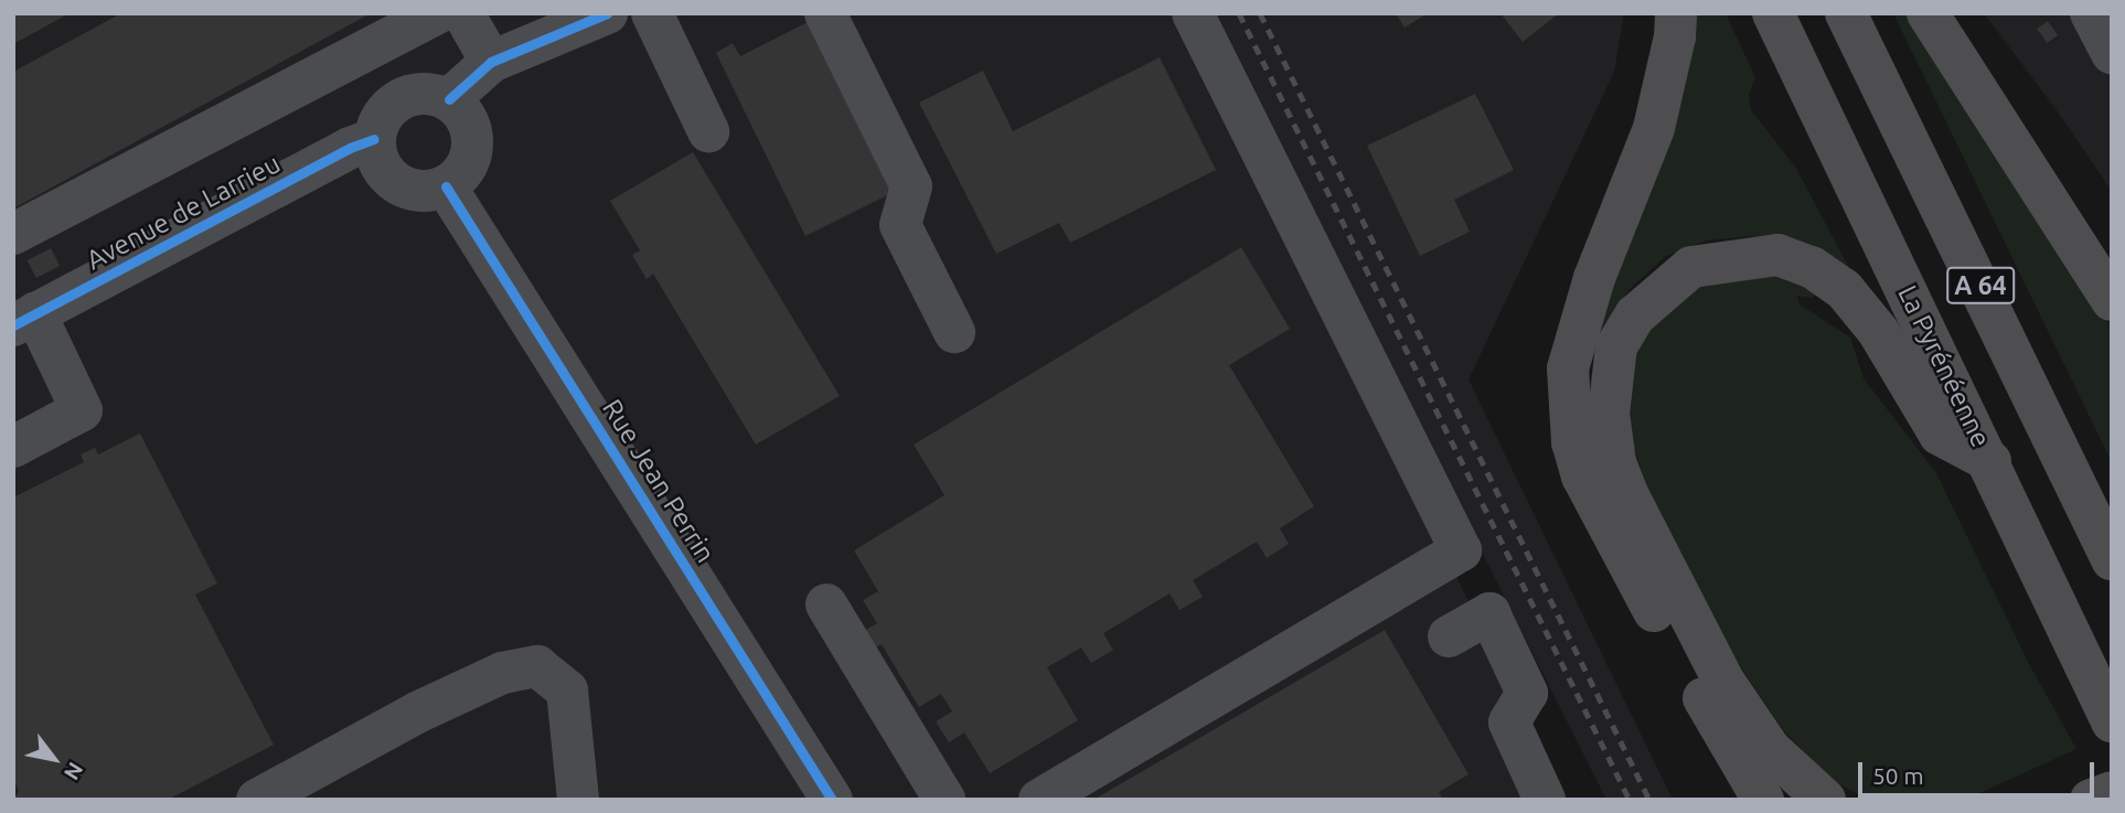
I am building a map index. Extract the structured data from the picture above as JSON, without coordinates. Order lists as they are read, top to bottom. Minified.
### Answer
{"streets":{"highway":["A 64","La Pyrénéenne"],"street":["Avenue de Larrieu","Rue Jean Perrin"]},"crossings":[["Avenue de Larrieu","Rue Jean Perrin"]],"scale_bar":"50 m","north":"bottom right"}
